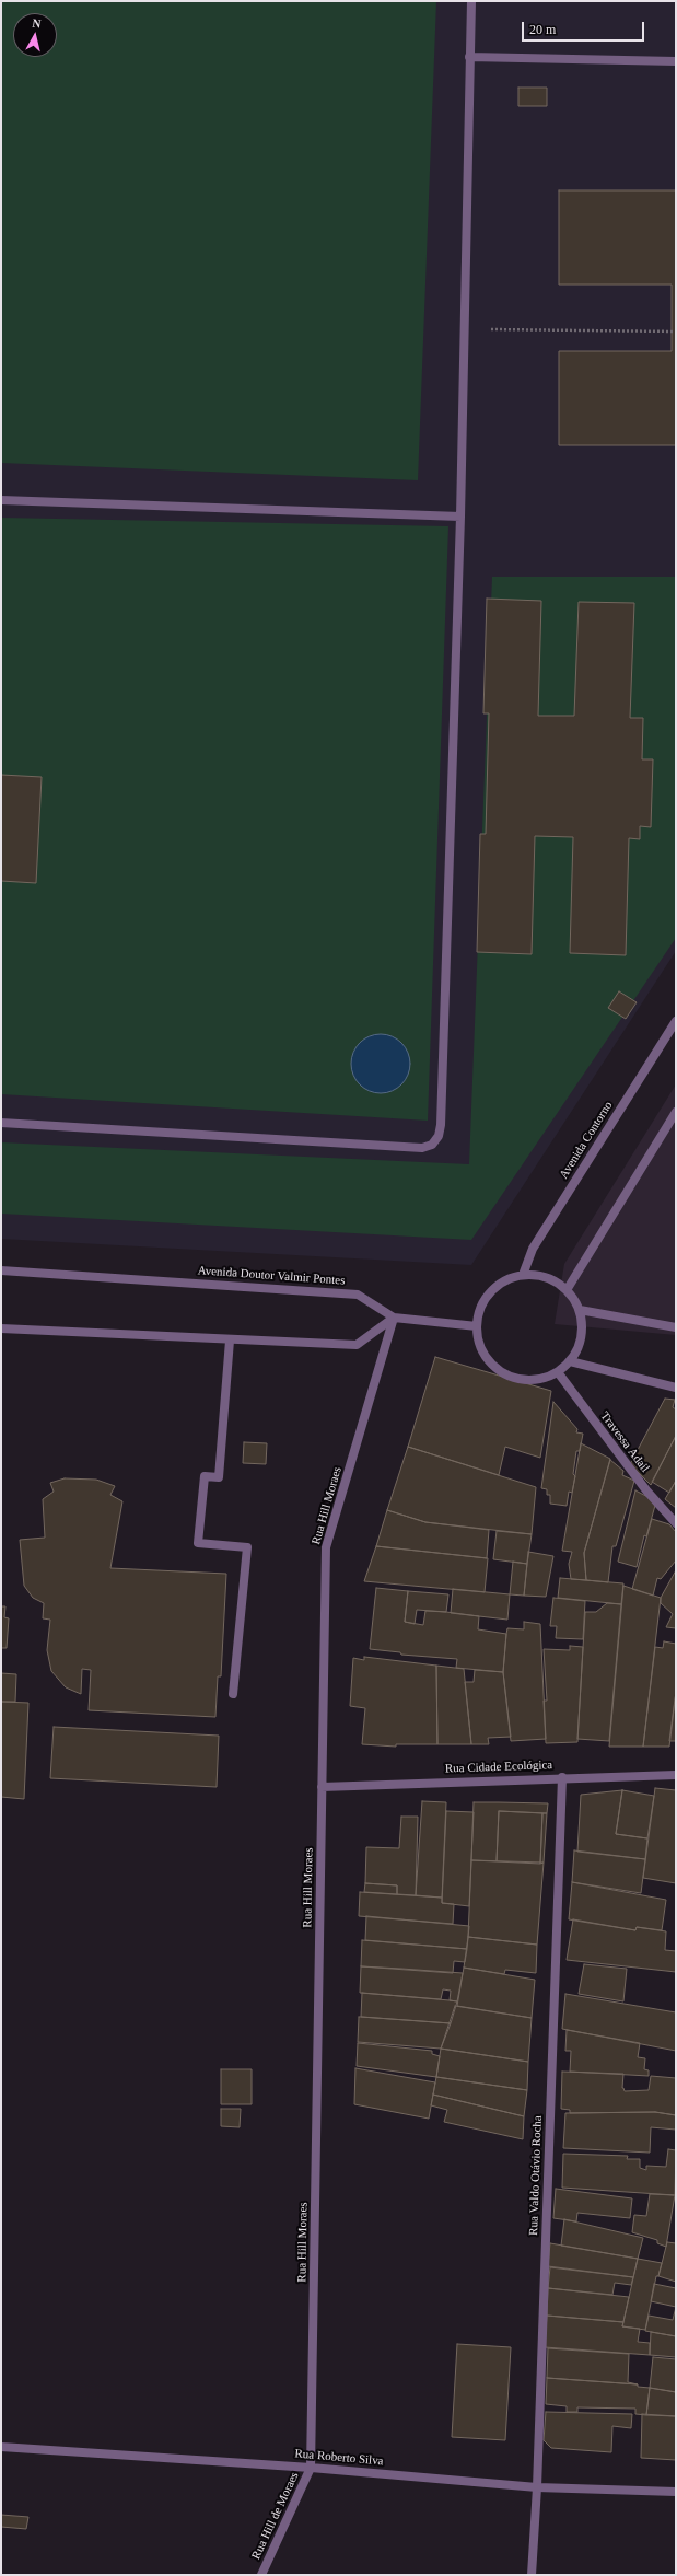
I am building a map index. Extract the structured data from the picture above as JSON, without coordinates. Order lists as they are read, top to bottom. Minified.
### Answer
{"streets":{"street":["Avenida Contorno","Avenida Doutor Valmir Pontes","Travessa Adail","Rua Hill Moraes","Rua Cidade Ecológica","Rua Valdo Otávio Rocha","Rua Roberto Silva","Rua Hill de Moraes"]},"crossings":[["Avenida Contorno","Travessa Adail"],["Avenida Doutor Valmir Pontes","Rua Hill Moraes"],["Rua Hill Moraes","Rua Cidade Ecológica"],["Rua Hill Moraes","Rua Roberto Silva"],["Rua Hill Moraes","Rua Hill de Moraes"],["Rua Cidade Ecológica","Rua Valdo Otávio Rocha"],["Rua Valdo Otávio Rocha","Rua Roberto Silva"],["Rua Roberto Silva","Rua Hill de Moraes"]],"scale_bar":"20 m","north":"top"}
